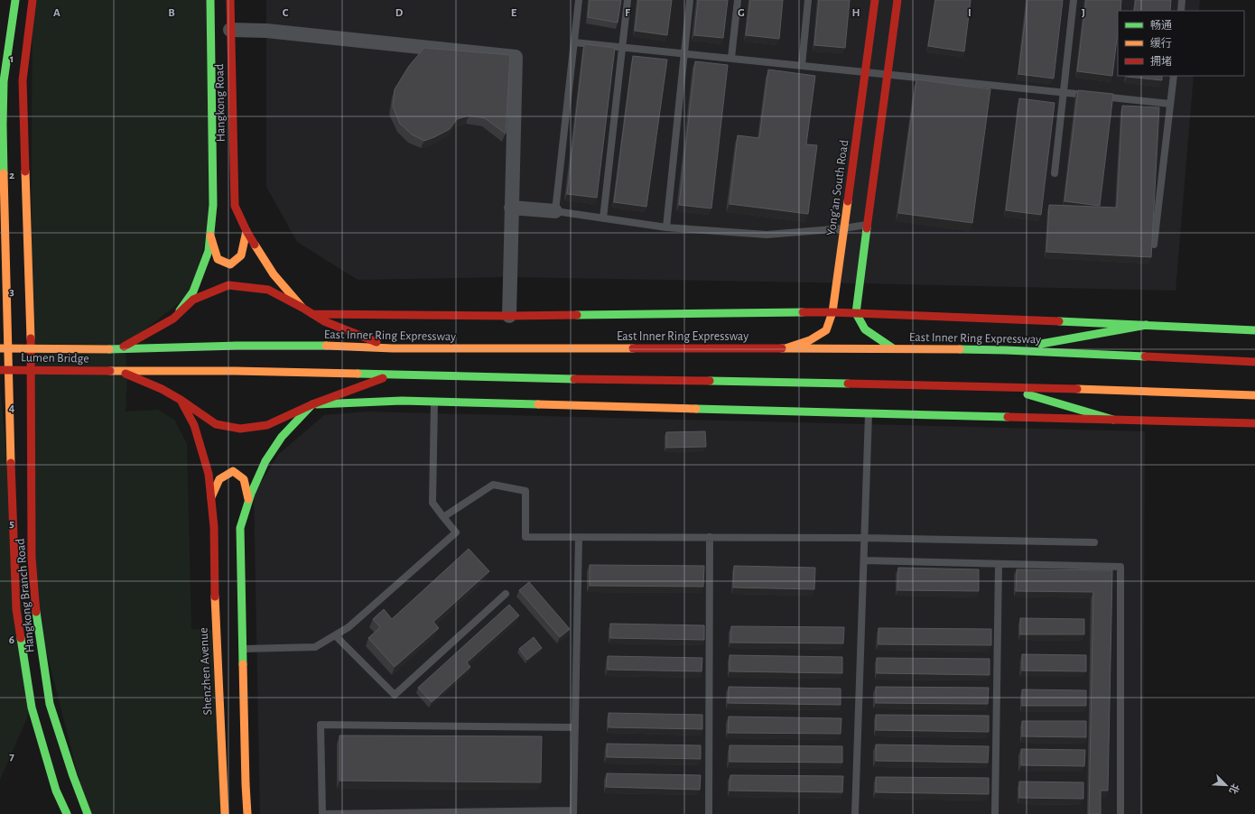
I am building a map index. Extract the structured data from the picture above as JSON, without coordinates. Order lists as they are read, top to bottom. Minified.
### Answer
{"streets":{"main road":["Hangkong Road","Yong'an South Road","East Inner Ring Expressway","Lumen Bridge","Hangkong Branch Road","Shenzhen Avenue"]},"crossings":[["Yong'an South Road","East Inner Ring Expressway"],["East Inner Ring Expressway","Lumen Bridge"]],"legend":["畅通","缓行","拥堵"],"north":"bottom right","grid":{"columns":["A","B","C","D","E","F","G","H","I","J"],"rows":["1","2","3","4","5","6","7"]}}
